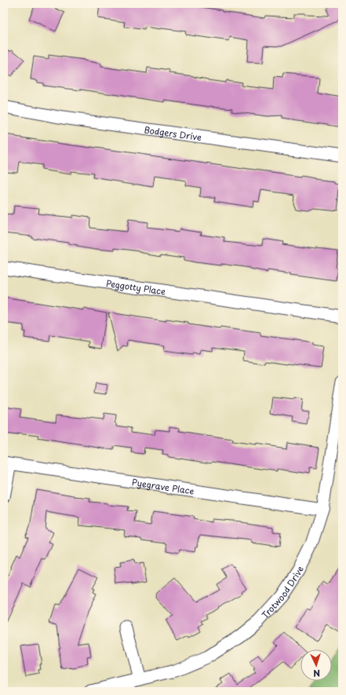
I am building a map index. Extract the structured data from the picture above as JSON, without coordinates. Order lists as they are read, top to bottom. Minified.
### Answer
{"streets":{"street":["Bodgers Drive","Peggotty Place","Pyegrave Place","Trotwood Drive"]},"crossings":[["Pyegrave Place","Trotwood Drive"]],"north":"bottom"}
